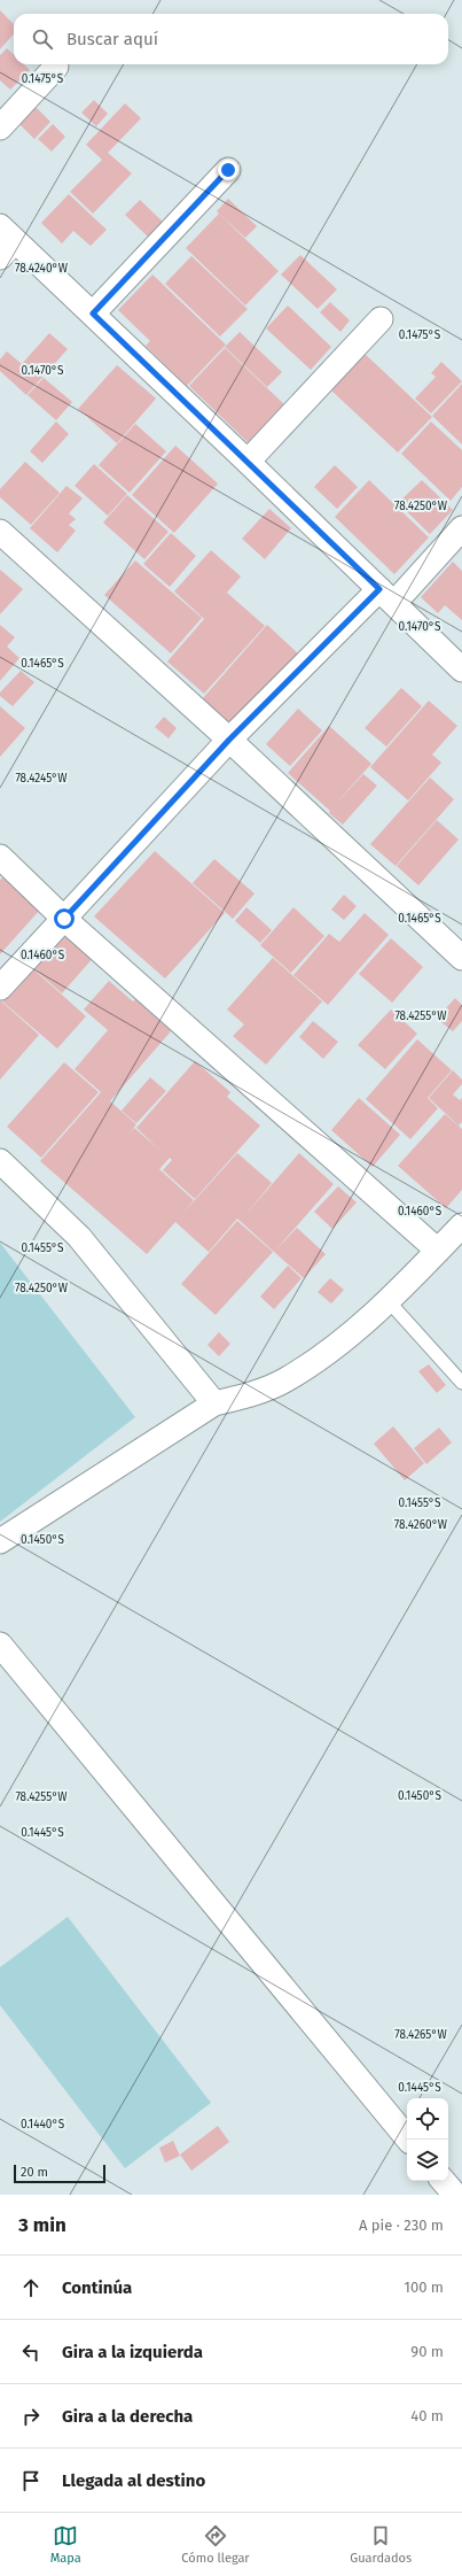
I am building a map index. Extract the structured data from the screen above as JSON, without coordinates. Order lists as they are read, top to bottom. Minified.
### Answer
{"scale_bar":"20 m","page":{"search":"Buscar aquí","scale":"20 m","heading":["3 min","A pie · 230 m"],"list":[["Continúa","100 m"],["Gira a la izquierda","90 m"],["Gira a la derecha","40 m"],"Llegada al destino"],"nav":["Mapa","Cómo llegar","Guardados"]},"coordinates":["0.1475°S","78.4240°W","0.1470°S","78.4250°W","0.1465°S","78.4245°W","0.1460°S","78.4255°W","0.1455°S","78.4260°W","0.1450°S","0.1445°S","78.4265°W","0.1440°S"]}
